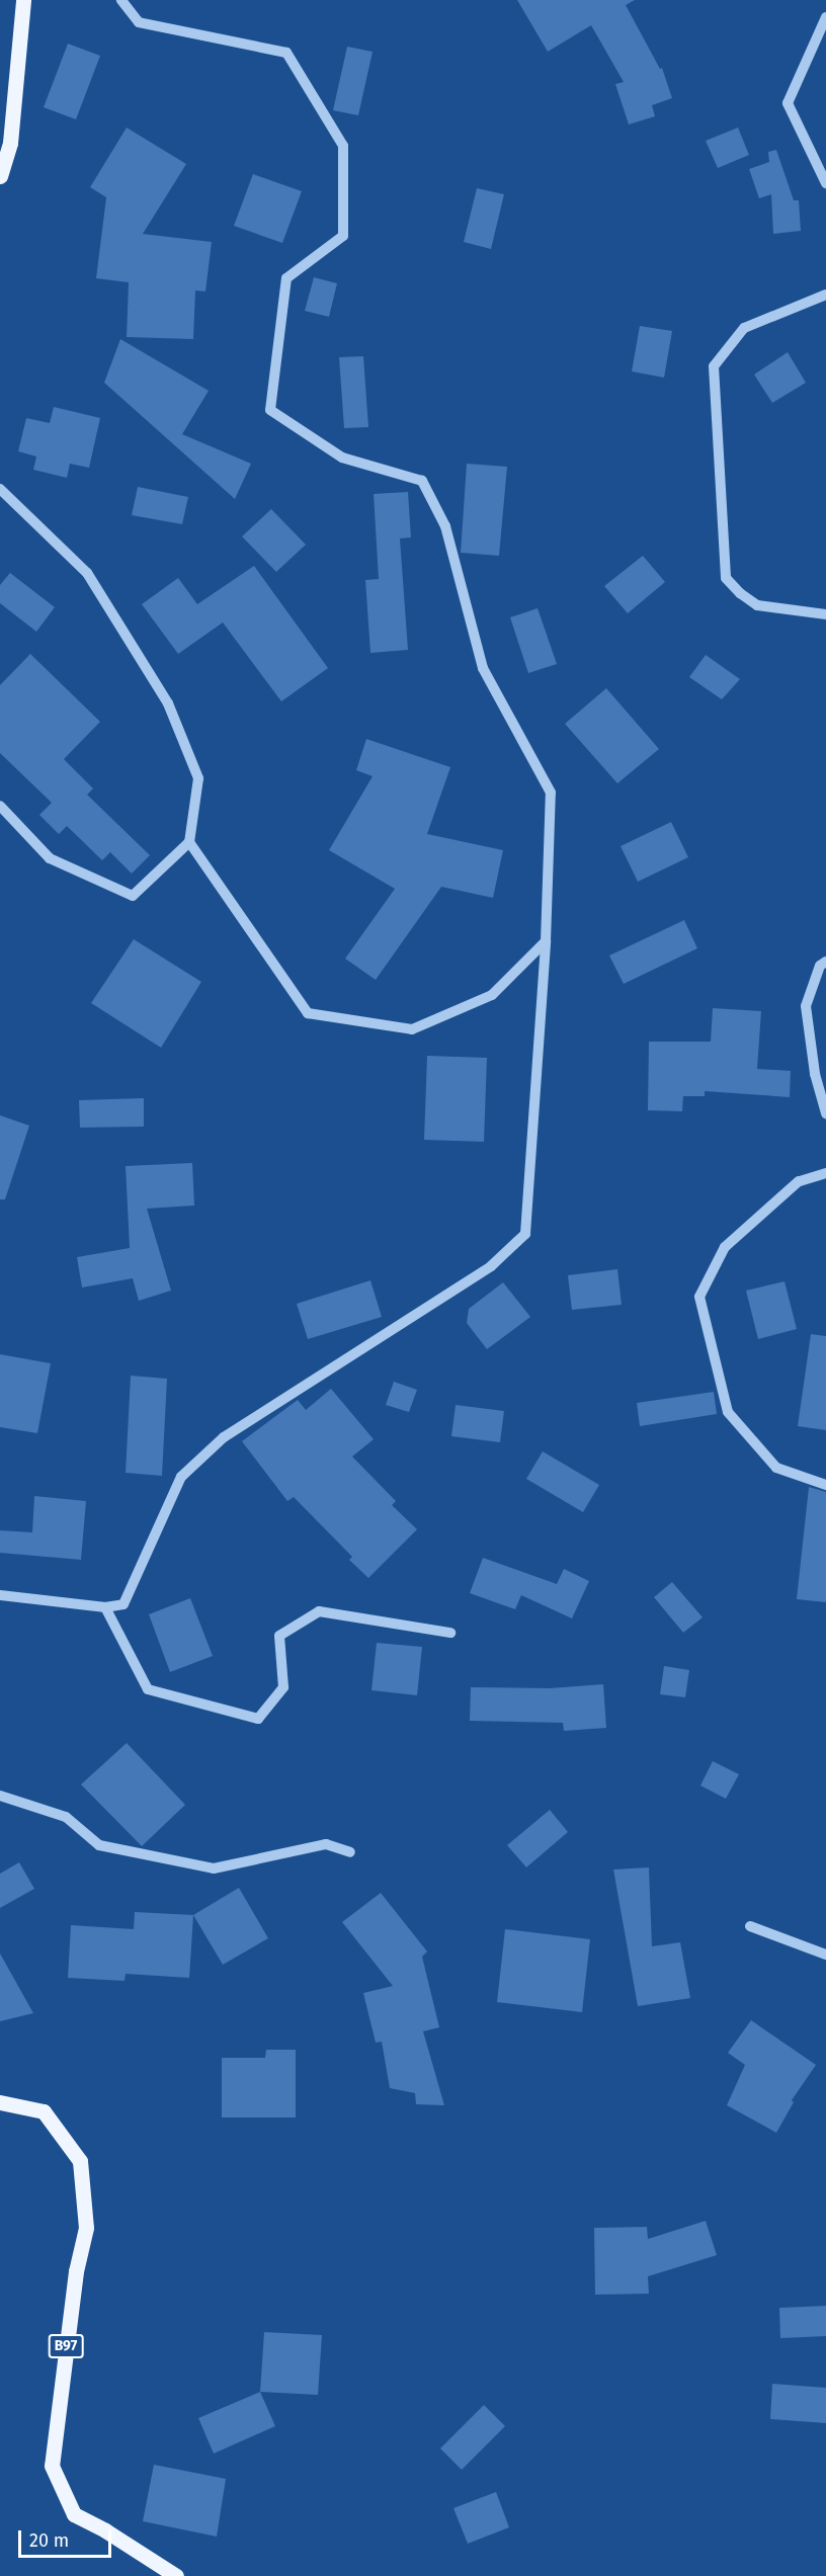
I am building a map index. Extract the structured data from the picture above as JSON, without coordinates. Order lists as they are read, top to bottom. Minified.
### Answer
{"streets":{"main road":["B97"]},"scale_bar":"20 m"}
